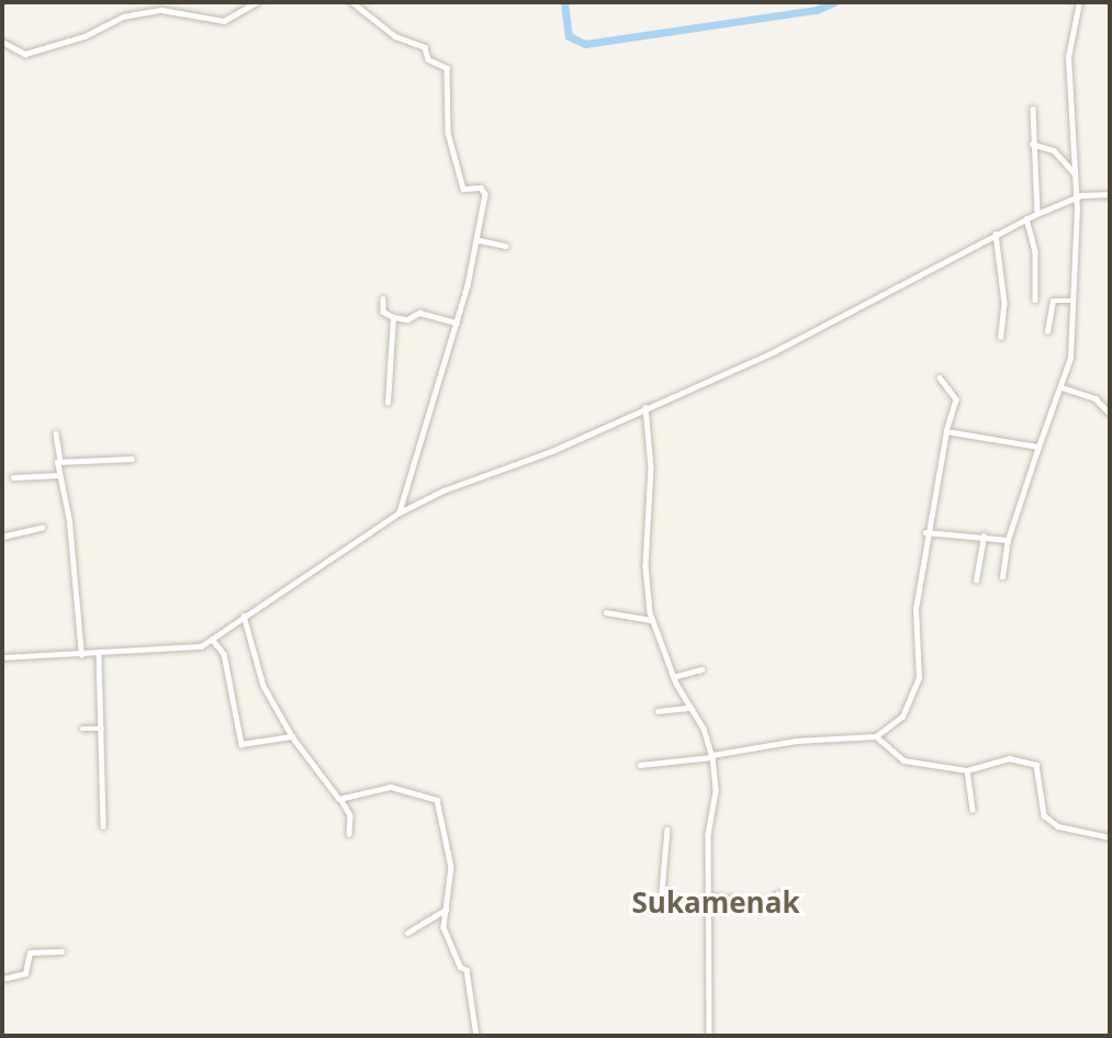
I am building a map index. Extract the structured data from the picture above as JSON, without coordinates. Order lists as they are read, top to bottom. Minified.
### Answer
{"districts":["Sukamenak"]}
